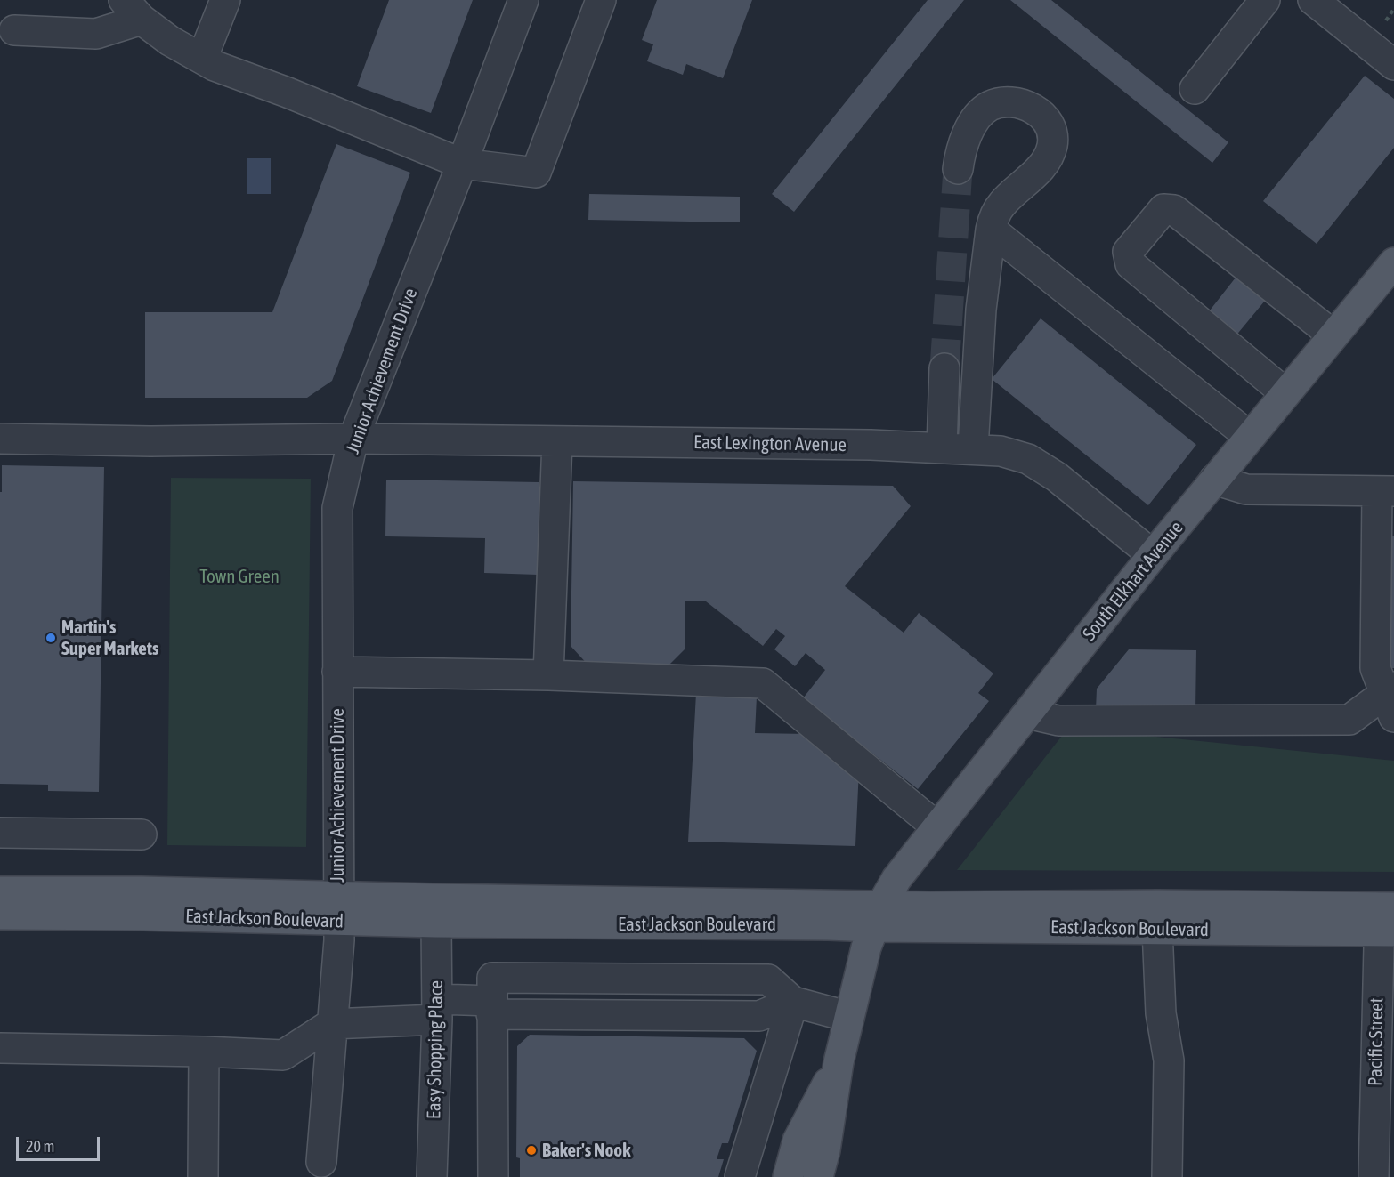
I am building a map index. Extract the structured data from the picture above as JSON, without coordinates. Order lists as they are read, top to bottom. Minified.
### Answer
{"streets":{"main road":["South Elkhart Avenue","East Jackson Boulevard"],"street":["Junior Achievement Drive","East Lexington Avenue","Pacific Street","Easy Shopping Place"]},"crossings":[["Junior Achievement Drive","East Lexington Avenue"],["Junior Achievement Drive","East Jackson Boulevard"],["East Lexington Avenue","South Elkhart Avenue"],["South Elkhart Avenue","East Jackson Boulevard"],["East Jackson Boulevard","Pacific Street"],["East Jackson Boulevard","Easy Shopping Place"]],"parks":["Town Green"],"places":["Martin's Super Markets","Baker's Nook"],"scale_bar":"20 m"}
